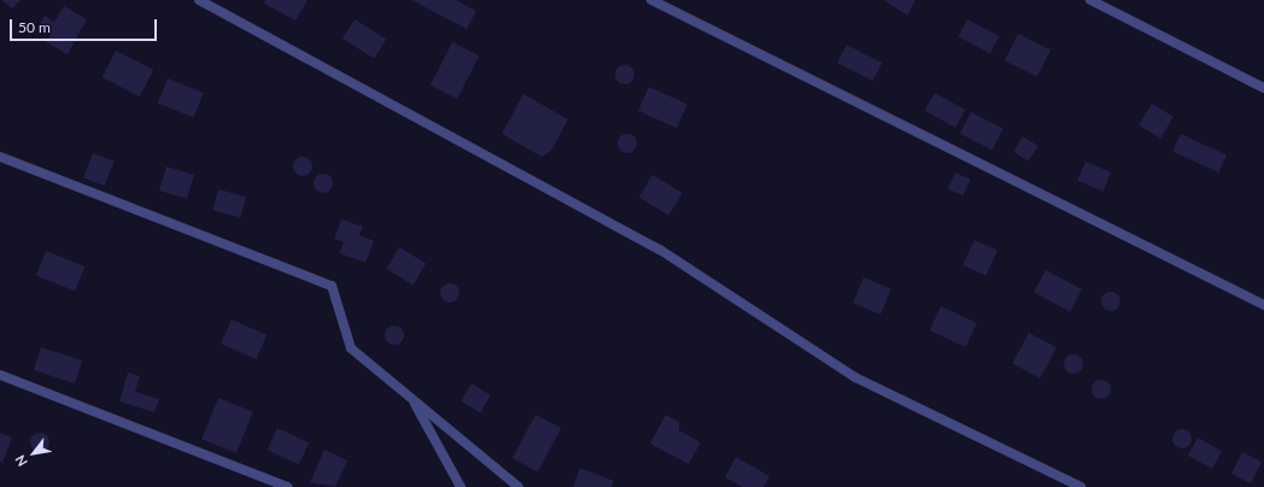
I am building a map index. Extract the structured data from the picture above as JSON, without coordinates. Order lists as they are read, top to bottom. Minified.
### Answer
{"scale_bar":"50 m","north":"bottom left"}
